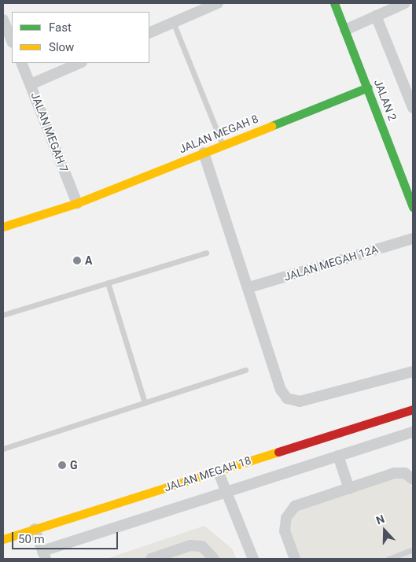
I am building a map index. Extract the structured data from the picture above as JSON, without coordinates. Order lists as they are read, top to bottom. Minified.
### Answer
{"streets":{"street":["JALAN 2","JALAN MEGAH 7","JALAN MEGAH 8","JALAN MEGAH 12A","JALAN MEGAH 18"]},"crossings":[["JALAN 2","JALAN MEGAH 8"],["JALAN MEGAH 7","JALAN MEGAH 8"]],"places":["A","G"],"legend":["Fast","Slow"],"scale_bar":"50 m","north":"top"}
